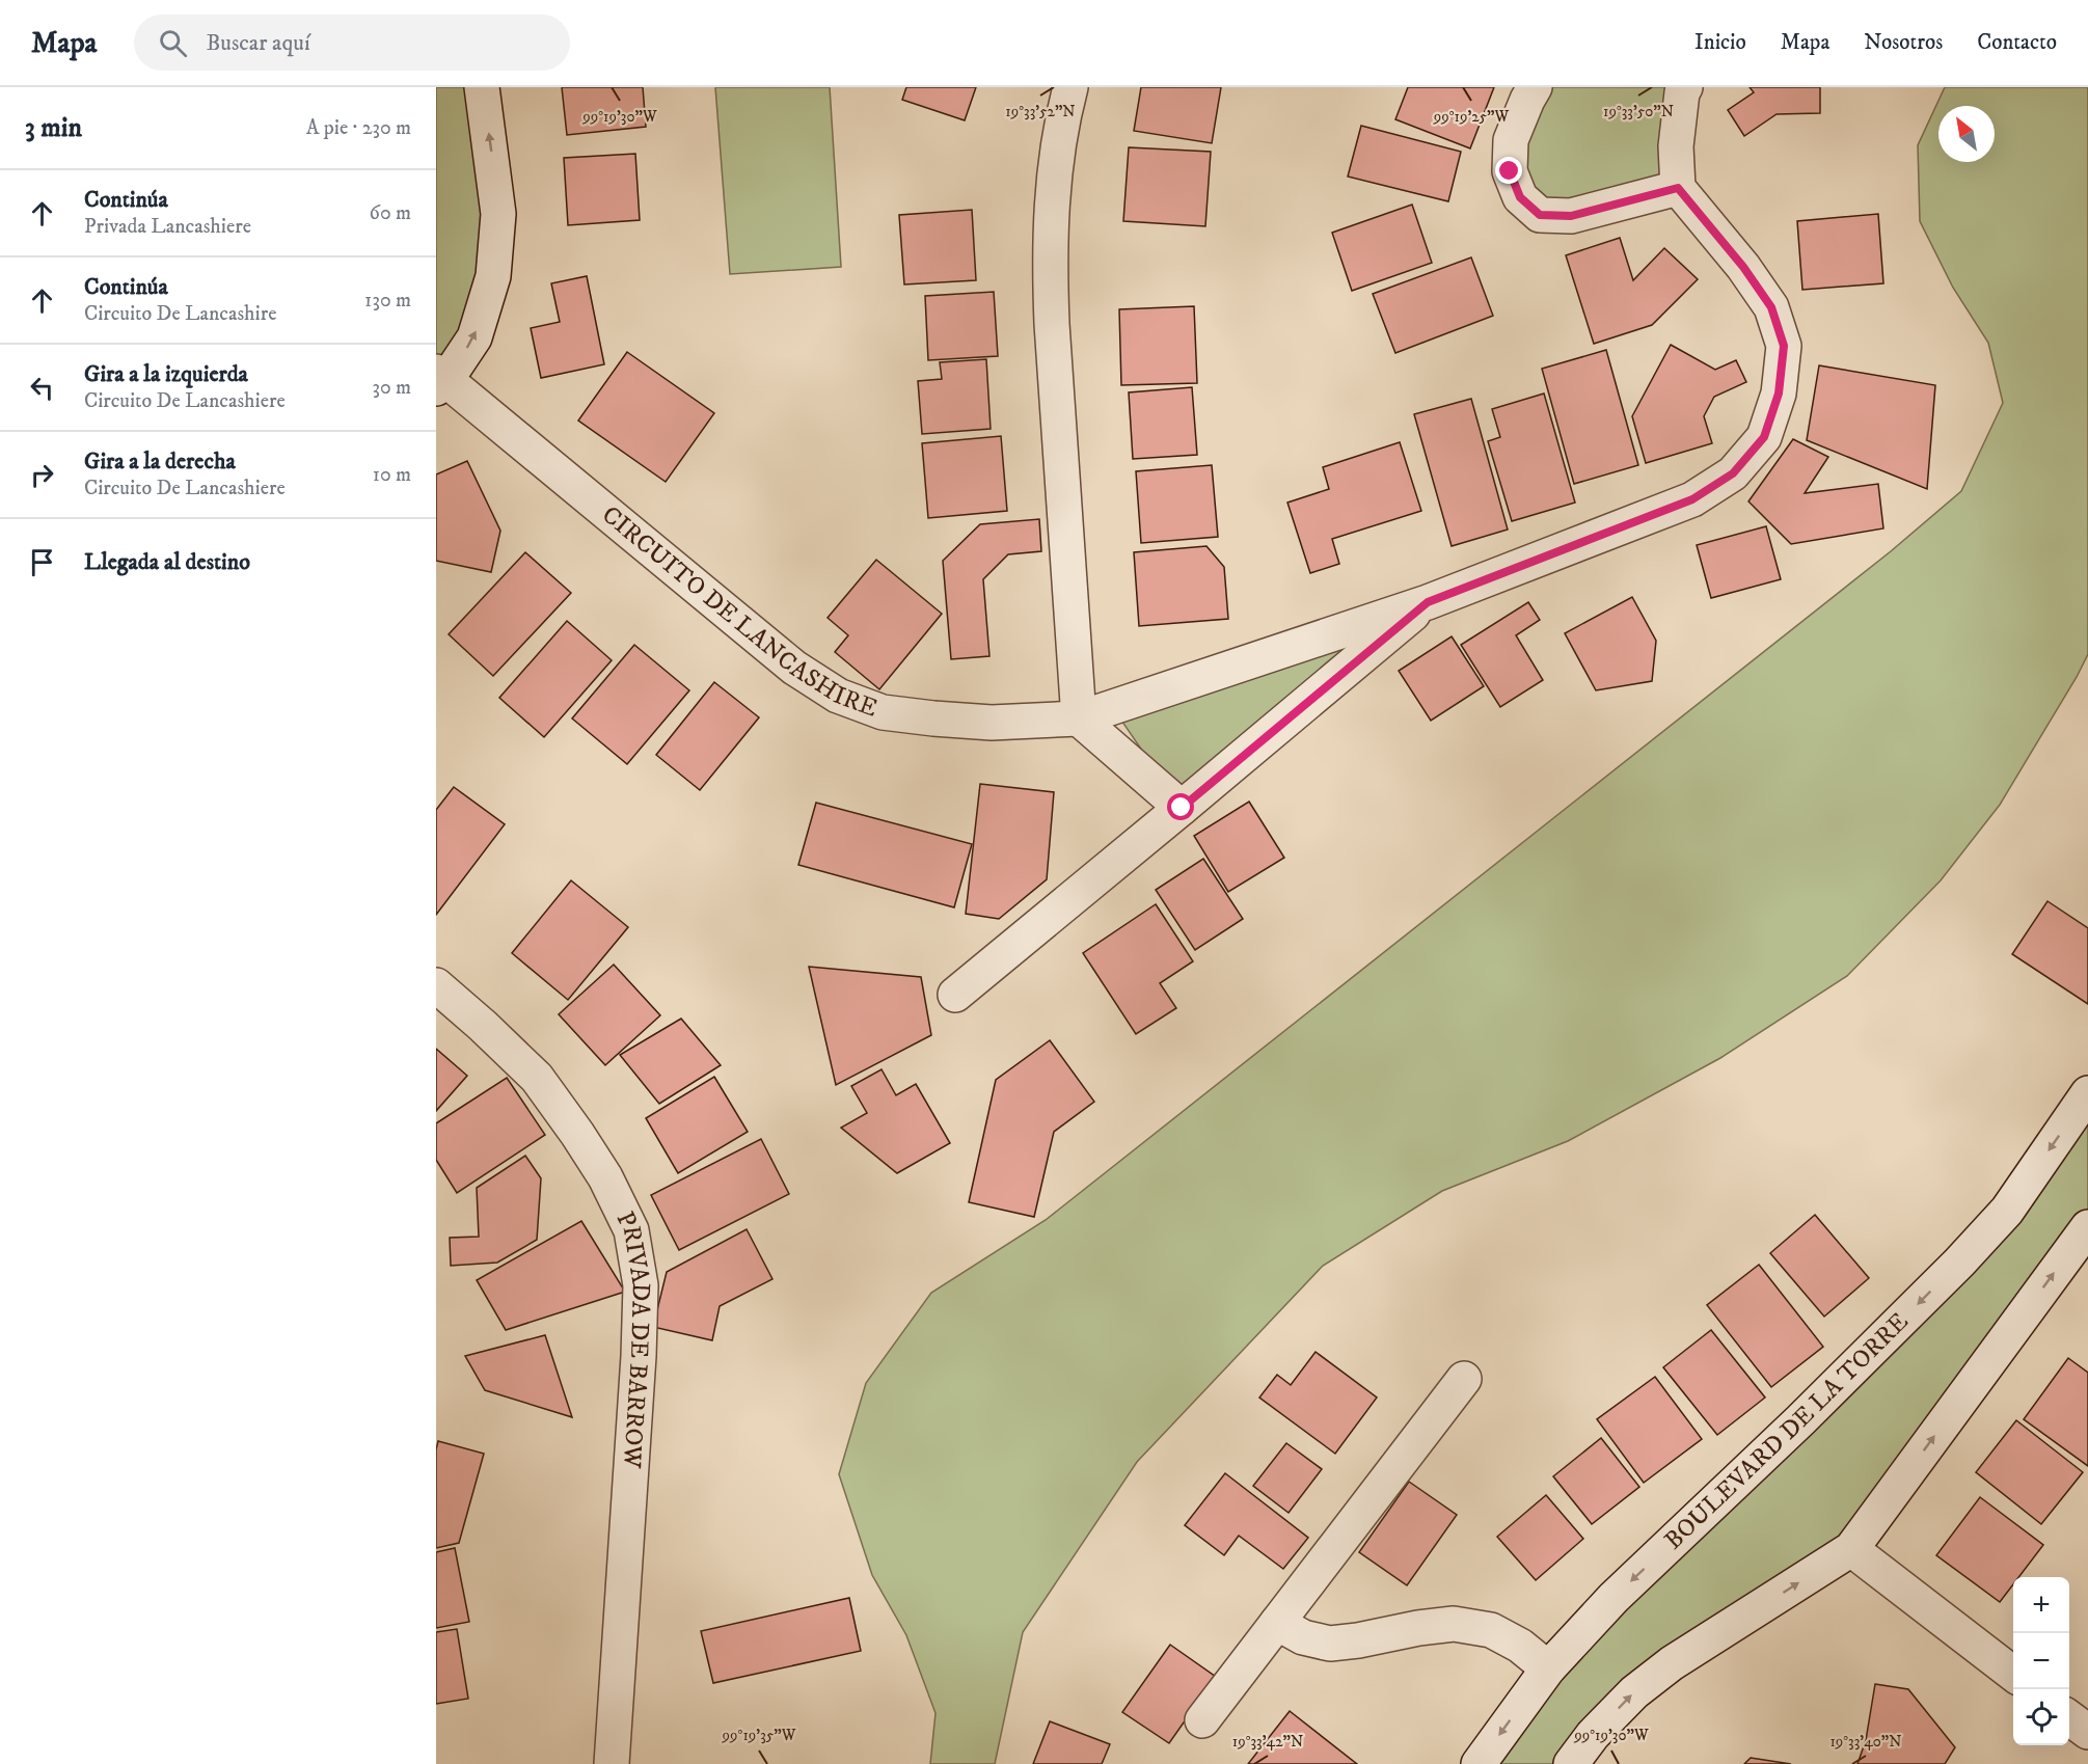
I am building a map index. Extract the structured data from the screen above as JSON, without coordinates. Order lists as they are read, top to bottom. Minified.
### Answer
{"streets":{"street":["CIRCUITO DE LANCASHIRE","PRIVADA DE BARROW","BOULEVARD DE LA TORRE"]},"north":"top left","page":{"header":"Mapa","search":"Buscar aquí","nav":["Inicio","Mapa","Nosotros","Contacto"],"heading":["3 min","A pie · 230 m"],"list":[["Continúa","Privada Lancashiere","60 m"],["Continúa","Circuito De Lancashire","130 m"],["Gira a la izquierda","Circuito De Lancashiere","30 m"],["Gira a la derecha","Circuito De Lancashiere","10 m"],"Llegada al destino"],"map_buttons":["+","−"]},"coordinates":["19°33'50\"N","19°33'52\"N","99°19'30\"W","99°19'25\"W","99°19'35\"W","19°33'42\"N","19°33'40\"N"]}
